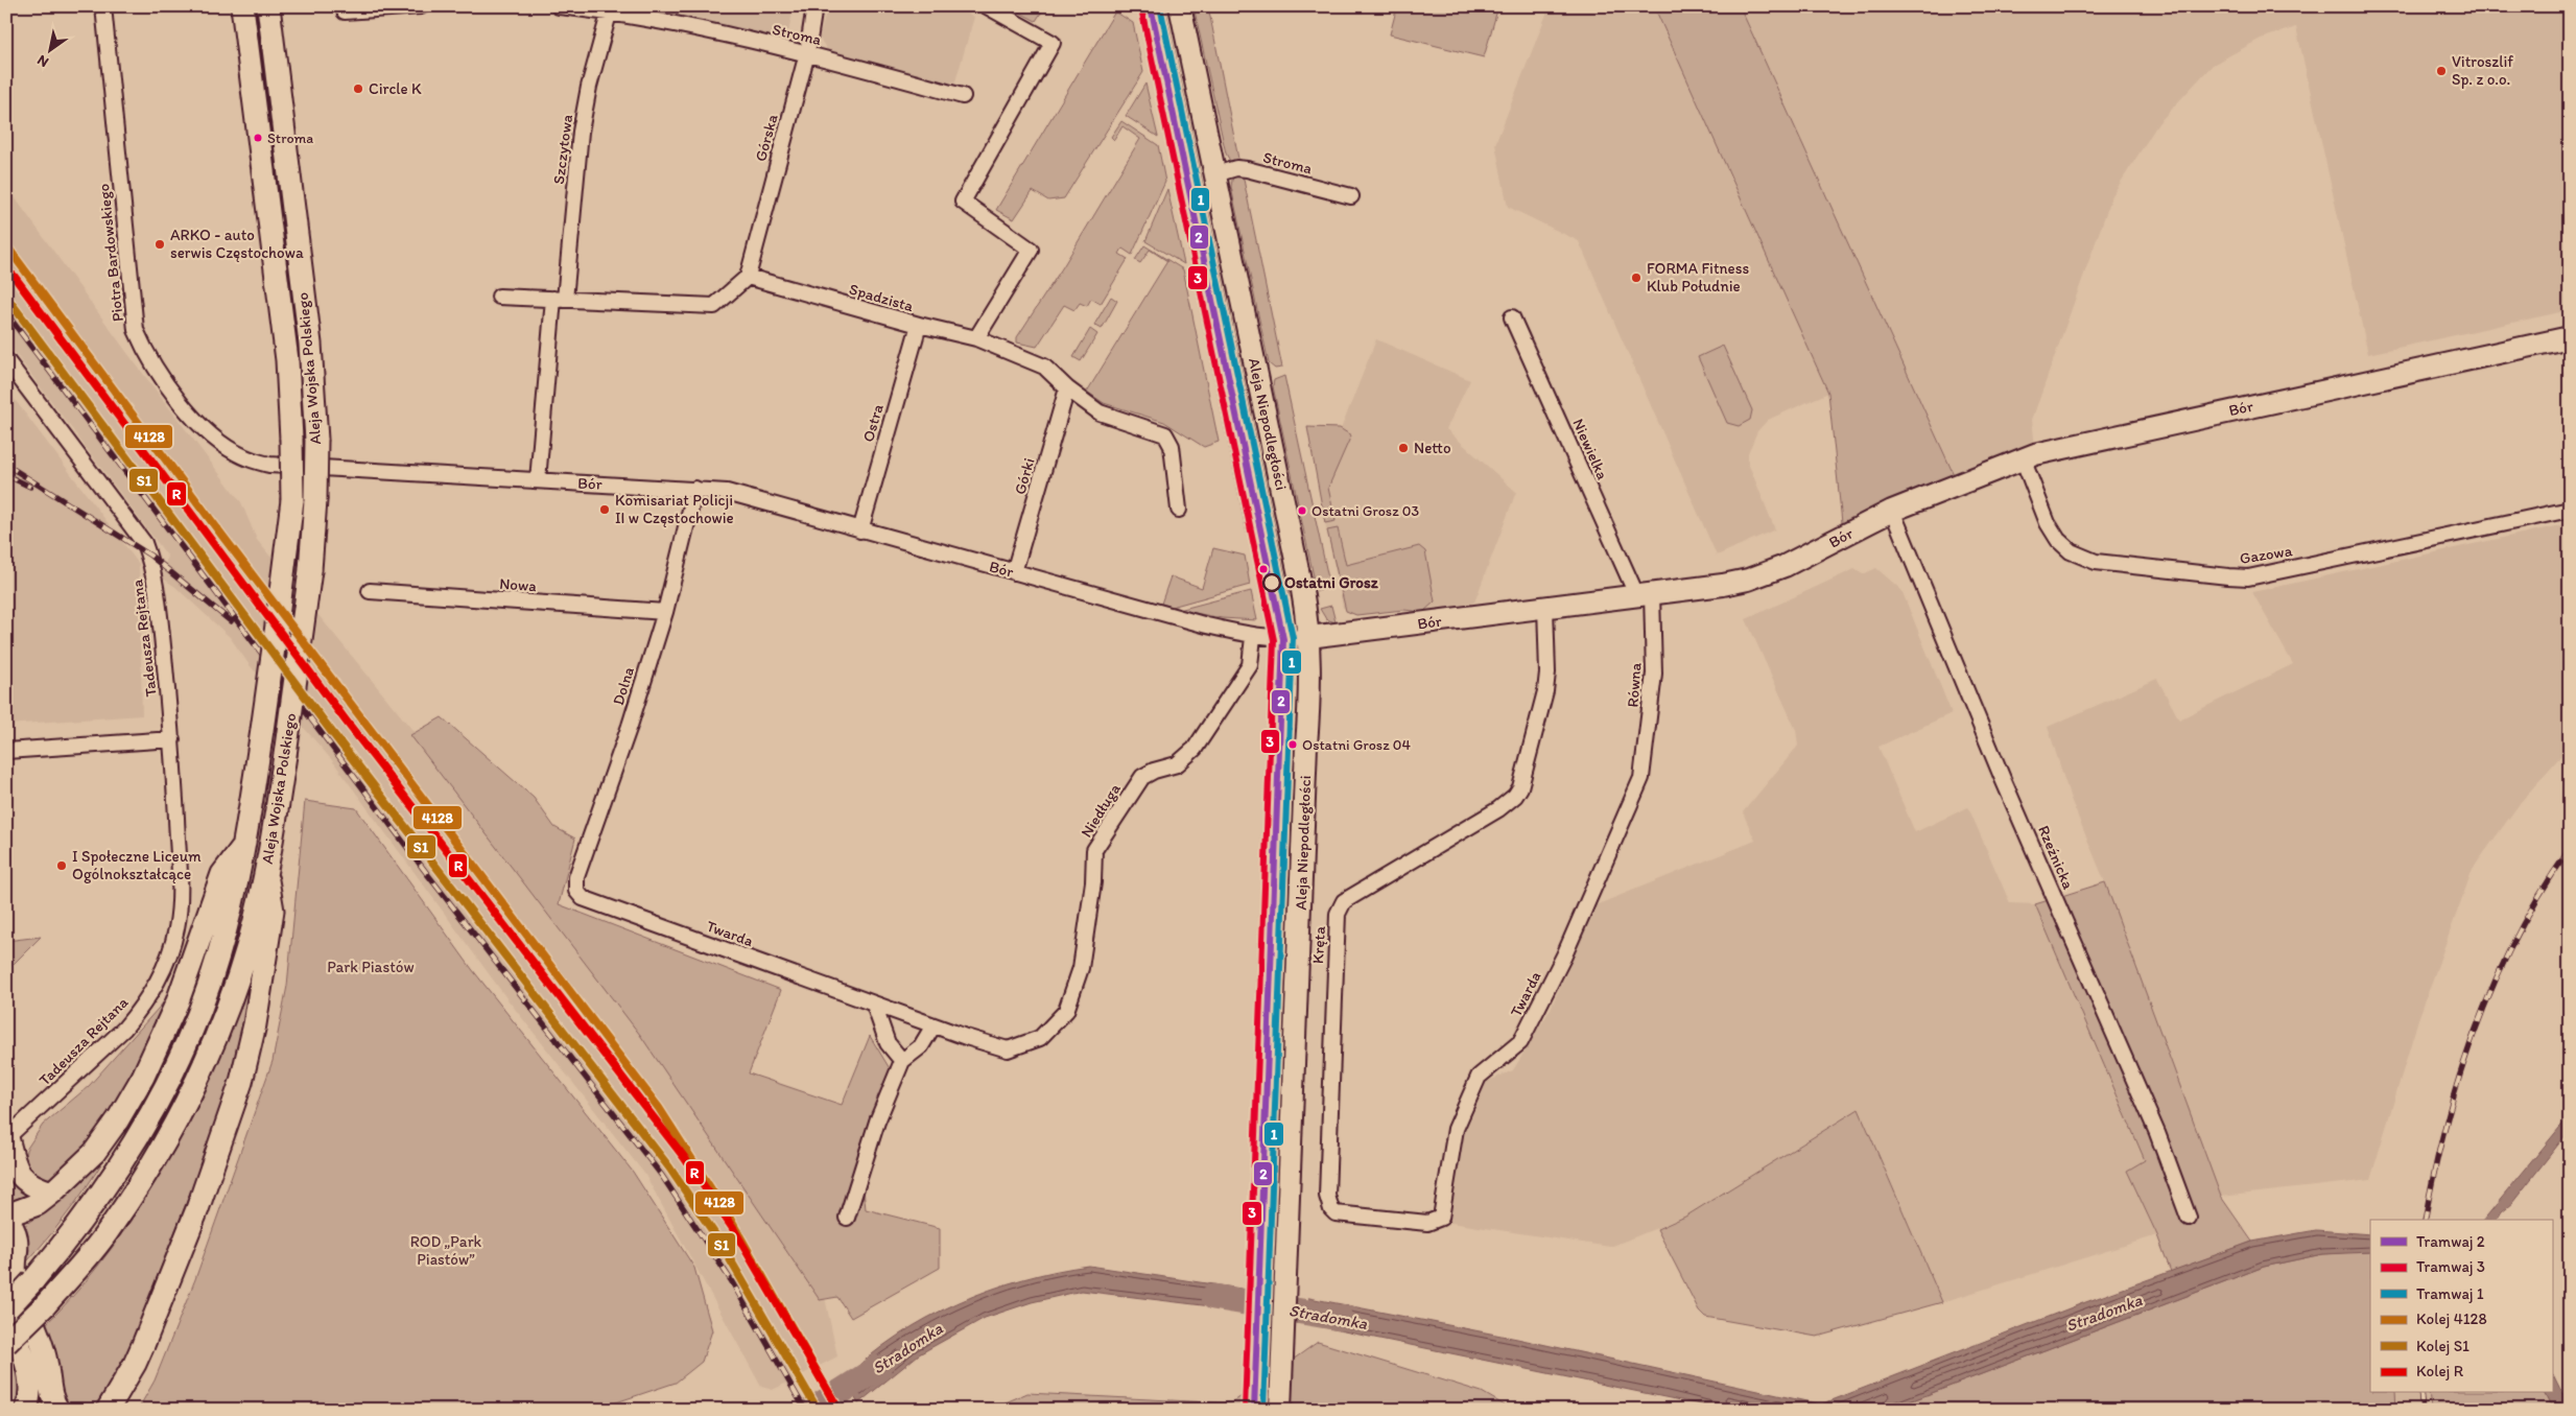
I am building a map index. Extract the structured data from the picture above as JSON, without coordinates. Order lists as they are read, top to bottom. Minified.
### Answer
{"streets":{"main road":["Aleja Wojska Polskiego"],"street":["Stroma","Górska","Szczytowa","Piotra Bardowskiego","Spadzista","Bór","Ostra","Aleja Niepodległości","Niewielka","Górki","Gazowa","Nowa","Tadeusza Rejtana","Równa","Dolna","Niedługa","Rzeźnicka","Twarda","Kręta"]},"crossings":[["Stroma","Górska"],["Stroma","Szczytowa"],["Stroma","Aleja Niepodległości"],["Górska","Spadzista"],["Szczytowa","Bór"],["Piotra Bardowskiego","Bór"],["Spadzista","Ostra"],["Spadzista","Górki"],["Bór","Ostra"],["Bór","Aleja Niepodległości"],["Bór","Niewielka"],["Bór","Górki"],["Bór","Gazowa"],["Bór","Równa"],["Bór","Dolna"],["Bór","Niedługa"],["Bór","Rzeźnicka"],["Bór","Kręta"],["Niewielka","Równa"],["Nowa","Dolna"],["Równa","Twarda"],["Dolna","Twarda"],["Niedługa","Twarda"],["Twarda","Kręta"]],"water":["Stradomka"],"parks":["Park Piastów","ROD „Park Piastów”"],"places":["Vitroszlif Sp. z o.o.","Circle K","Stroma","ARKO - auto serwis Częstochowa","FORMA Fitness Klub Południe","Netto","Komisariat Policji II w Częstochowie","Ostatni Grosz 03","Ostatni Grosz","Ostatni Grosz 04","I Społeczne Liceum Ogólnokształcące"],"lines":["tram line 2","tram line 1","tram line 3","rail line 4128","rail line R","rail line S1"],"legend":["Tramwaj 2","Tramwaj 3","Tramwaj 1","Kolej 4128","Kolej S1","Kolej R"],"north":"bottom left"}
